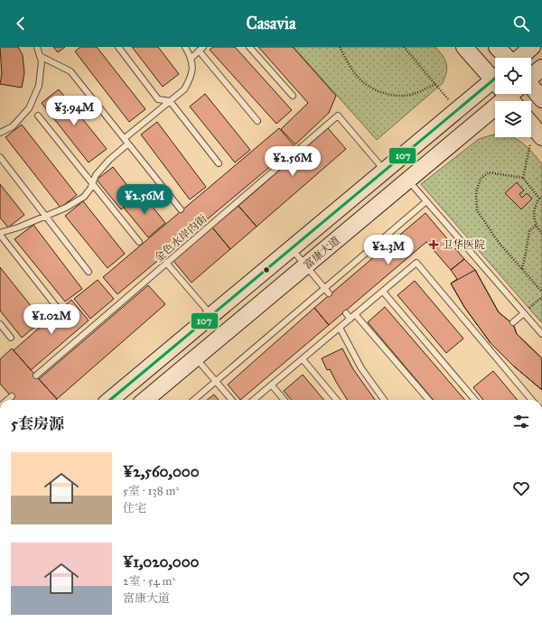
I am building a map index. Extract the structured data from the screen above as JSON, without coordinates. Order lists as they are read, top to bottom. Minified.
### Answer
{"streets":{"street":["富康大道"],"lane":["金色水岸内街"]},"crossings":[["金色水岸内街","富康大道"]],"places":{"health":["卫华医院"]},"lines":["transit line 107"],"page":{"header":"Casavia","price":["¥3.94M","¥2.56M","¥2.56M","¥2.3M","¥1.02M"],"heading":"5套房源","list":[{"name":"¥2,560,000","note":"5室 · 138 m² · 住宅"},{"name":"¥1,020,000","note":"2室 · 54 m² · 富康大道"}]}}
